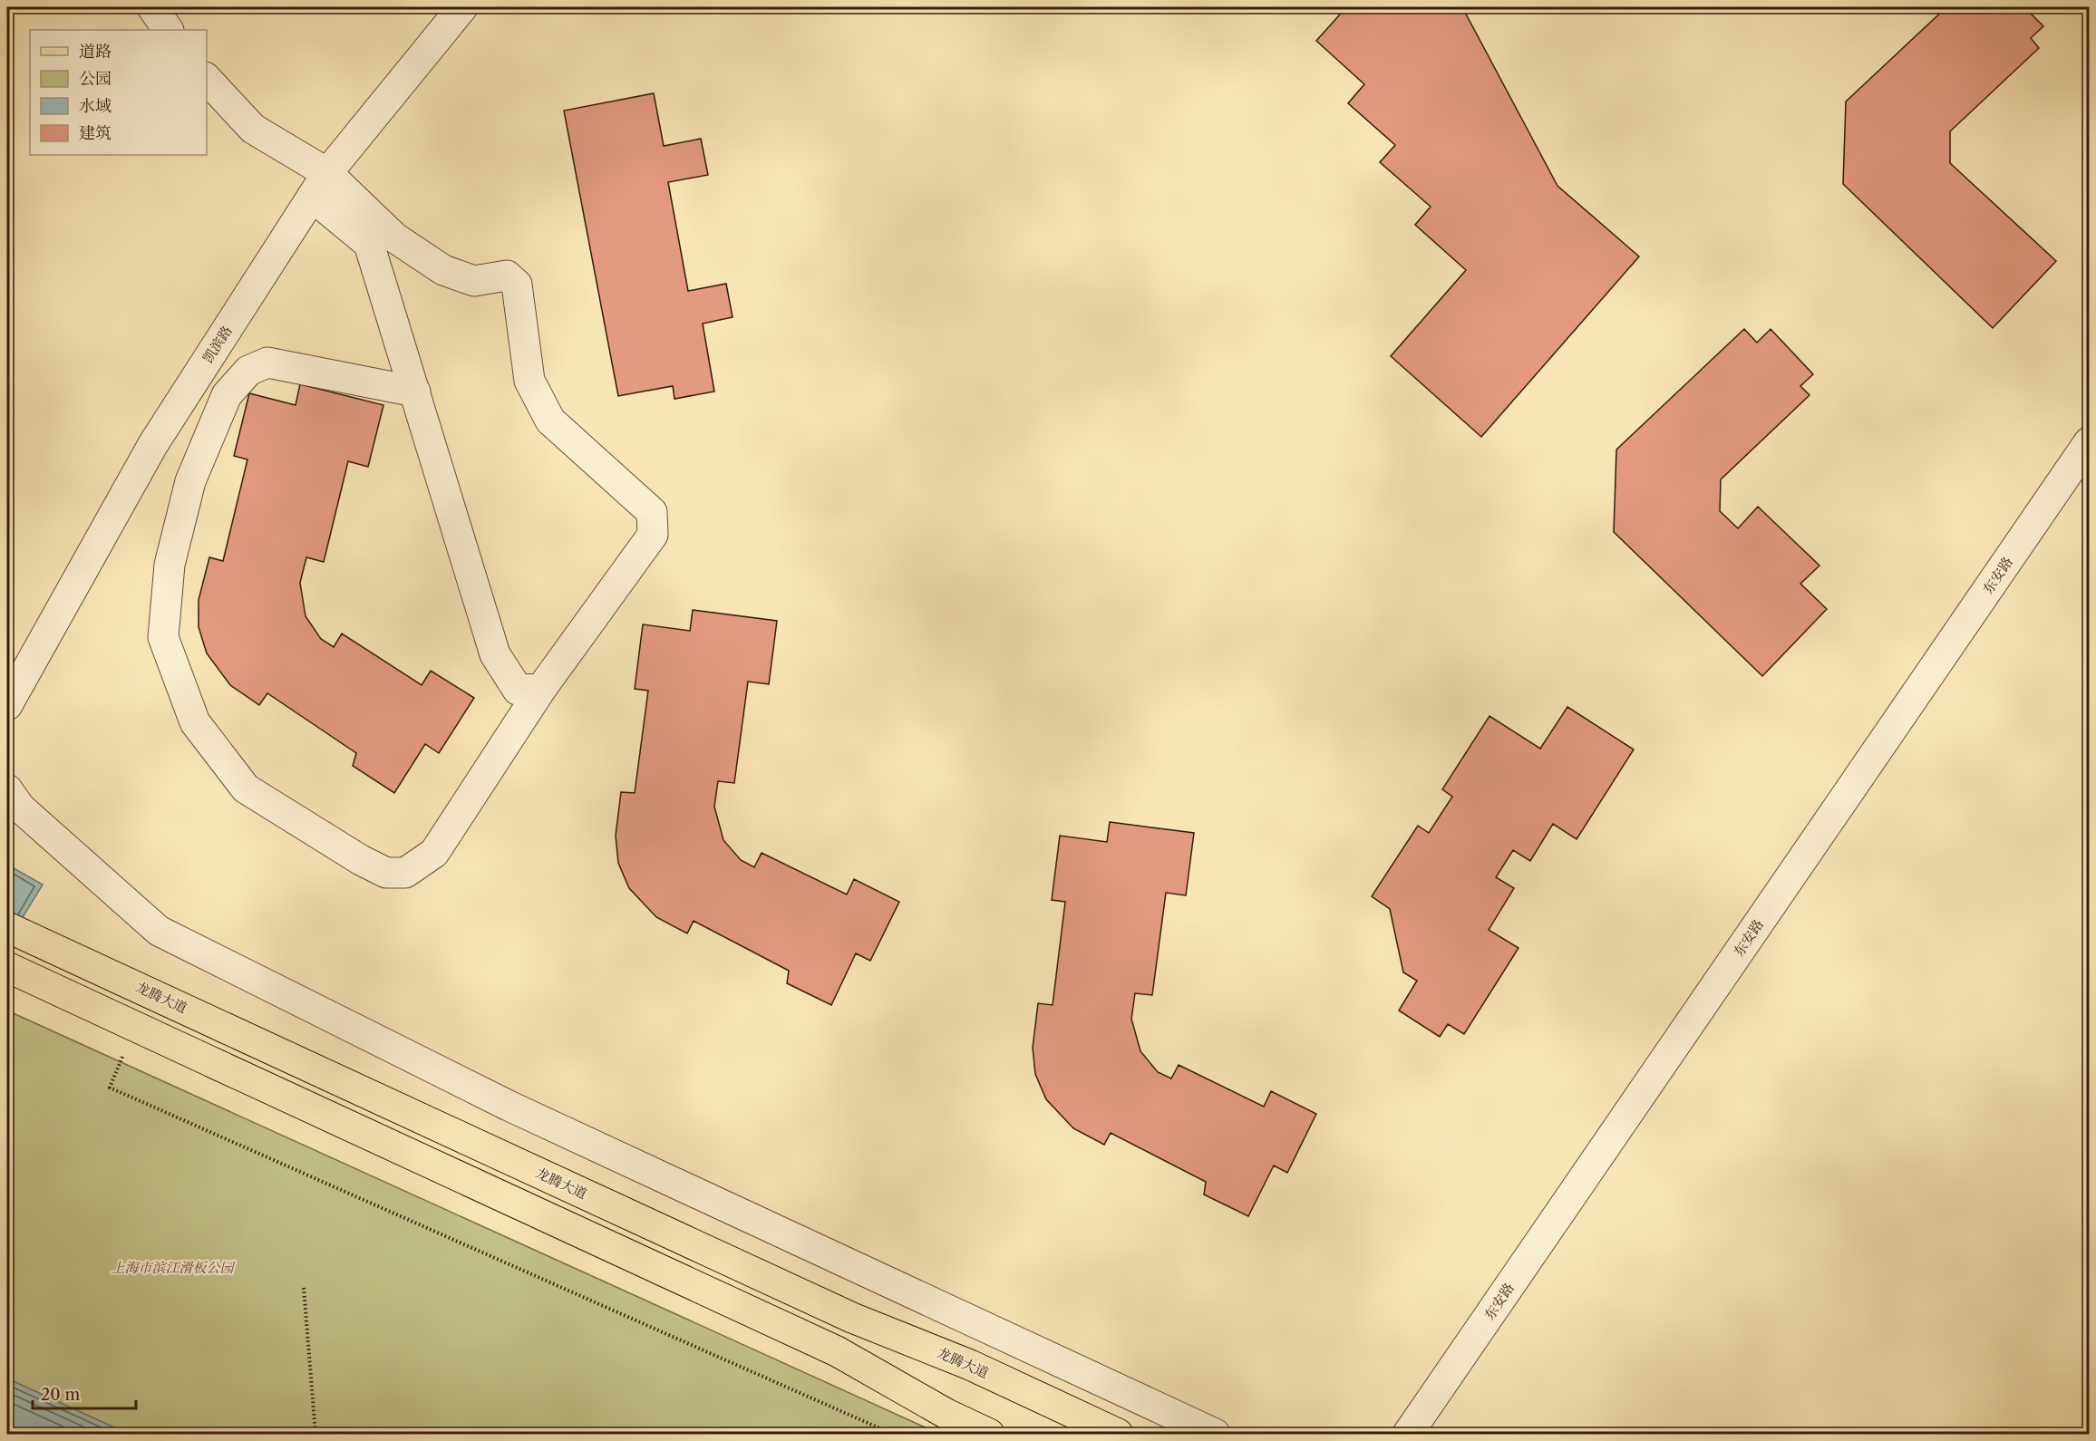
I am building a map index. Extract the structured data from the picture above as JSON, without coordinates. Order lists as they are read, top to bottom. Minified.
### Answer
{"streets":{"main road":["龙腾大道"],"street":["凯滨路","东安路"]},"parks":["上海市滨江滑板公园"],"legend":["道路","公园","水域","建筑"],"scale_bar":"20 m"}
